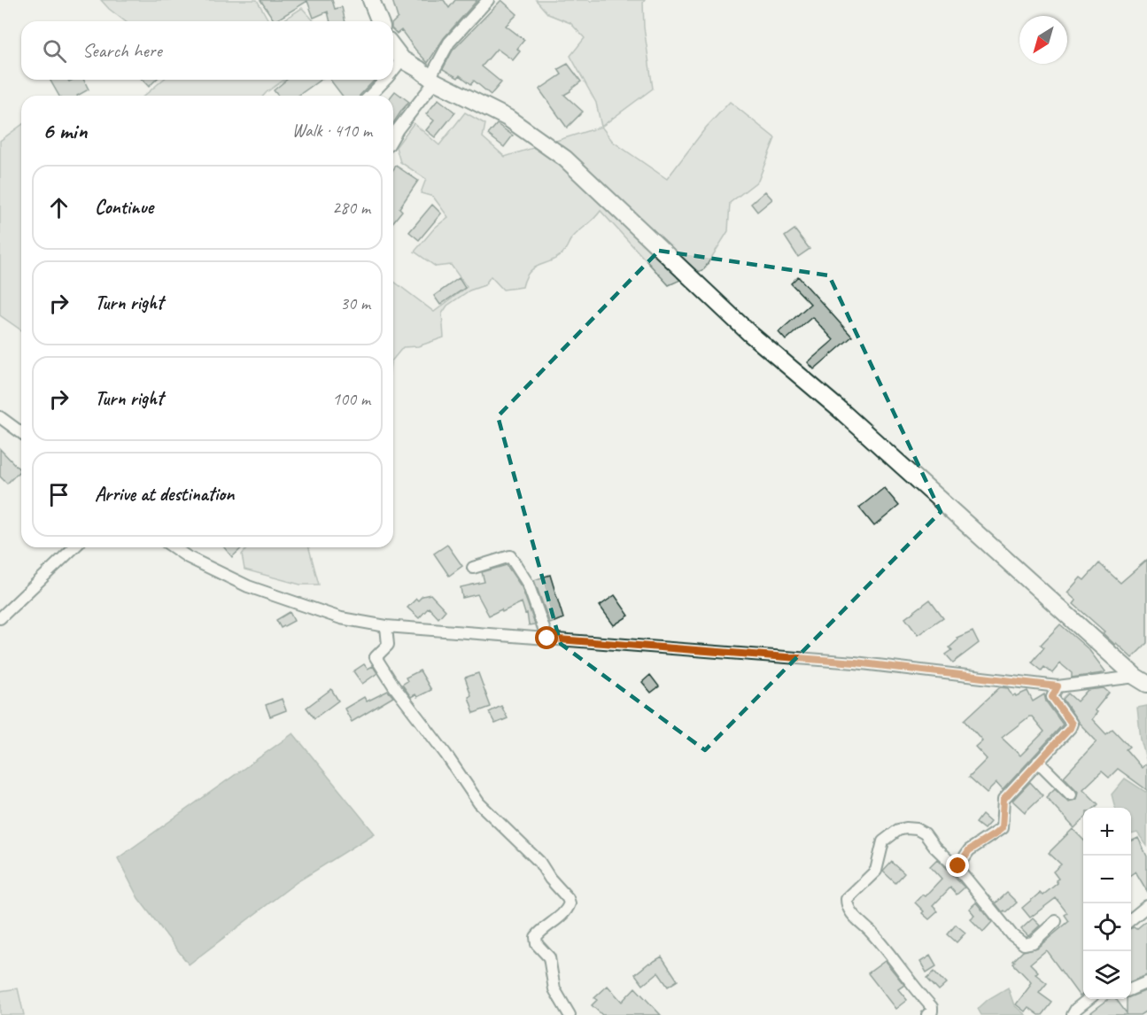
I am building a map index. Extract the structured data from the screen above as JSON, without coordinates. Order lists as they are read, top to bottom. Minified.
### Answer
{"north":"bottom left","page":{"search":"Search here","heading":["6 min","Walk · 410 m"],"list":[["Continue","280 m"],["Turn right","30 m"],["Turn right","100 m"],"Arrive at destination"],"map_buttons":["+","−"]}}
